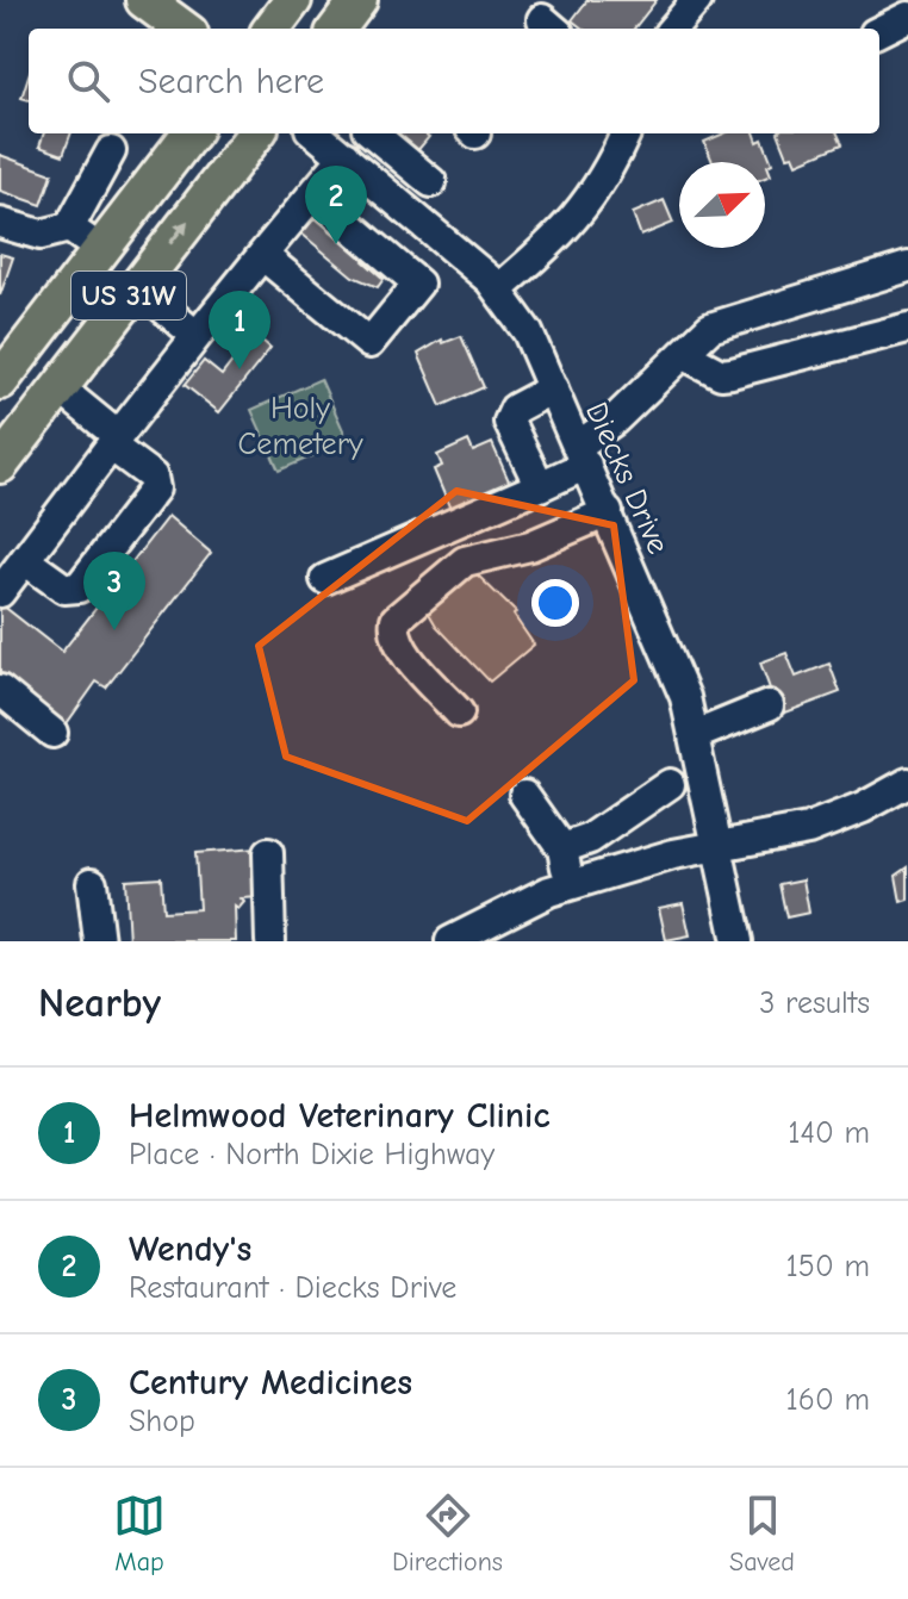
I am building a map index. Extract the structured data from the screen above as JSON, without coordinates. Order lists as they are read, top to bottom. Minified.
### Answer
{"streets":{"main road":["US 31W"],"street":["Diecks Drive"]},"parks":["Holy Cemetery"],"north":"top right","page":{"search":"Search here","pins":["2","1","3"],"heading":["Nearby","3 results"],"list":[{"mark":"1","name":"Helmwood Veterinary Clinic","note":"Place · North Dixie Highway","value":"140 m"},{"mark":"2","name":"Wendy's","note":"Restaurant · Diecks Drive","value":"150 m"},{"mark":"3","name":"Century Medicines","note":"Shop","value":"160 m"}],"nav":["Map","Directions","Saved"]}}
